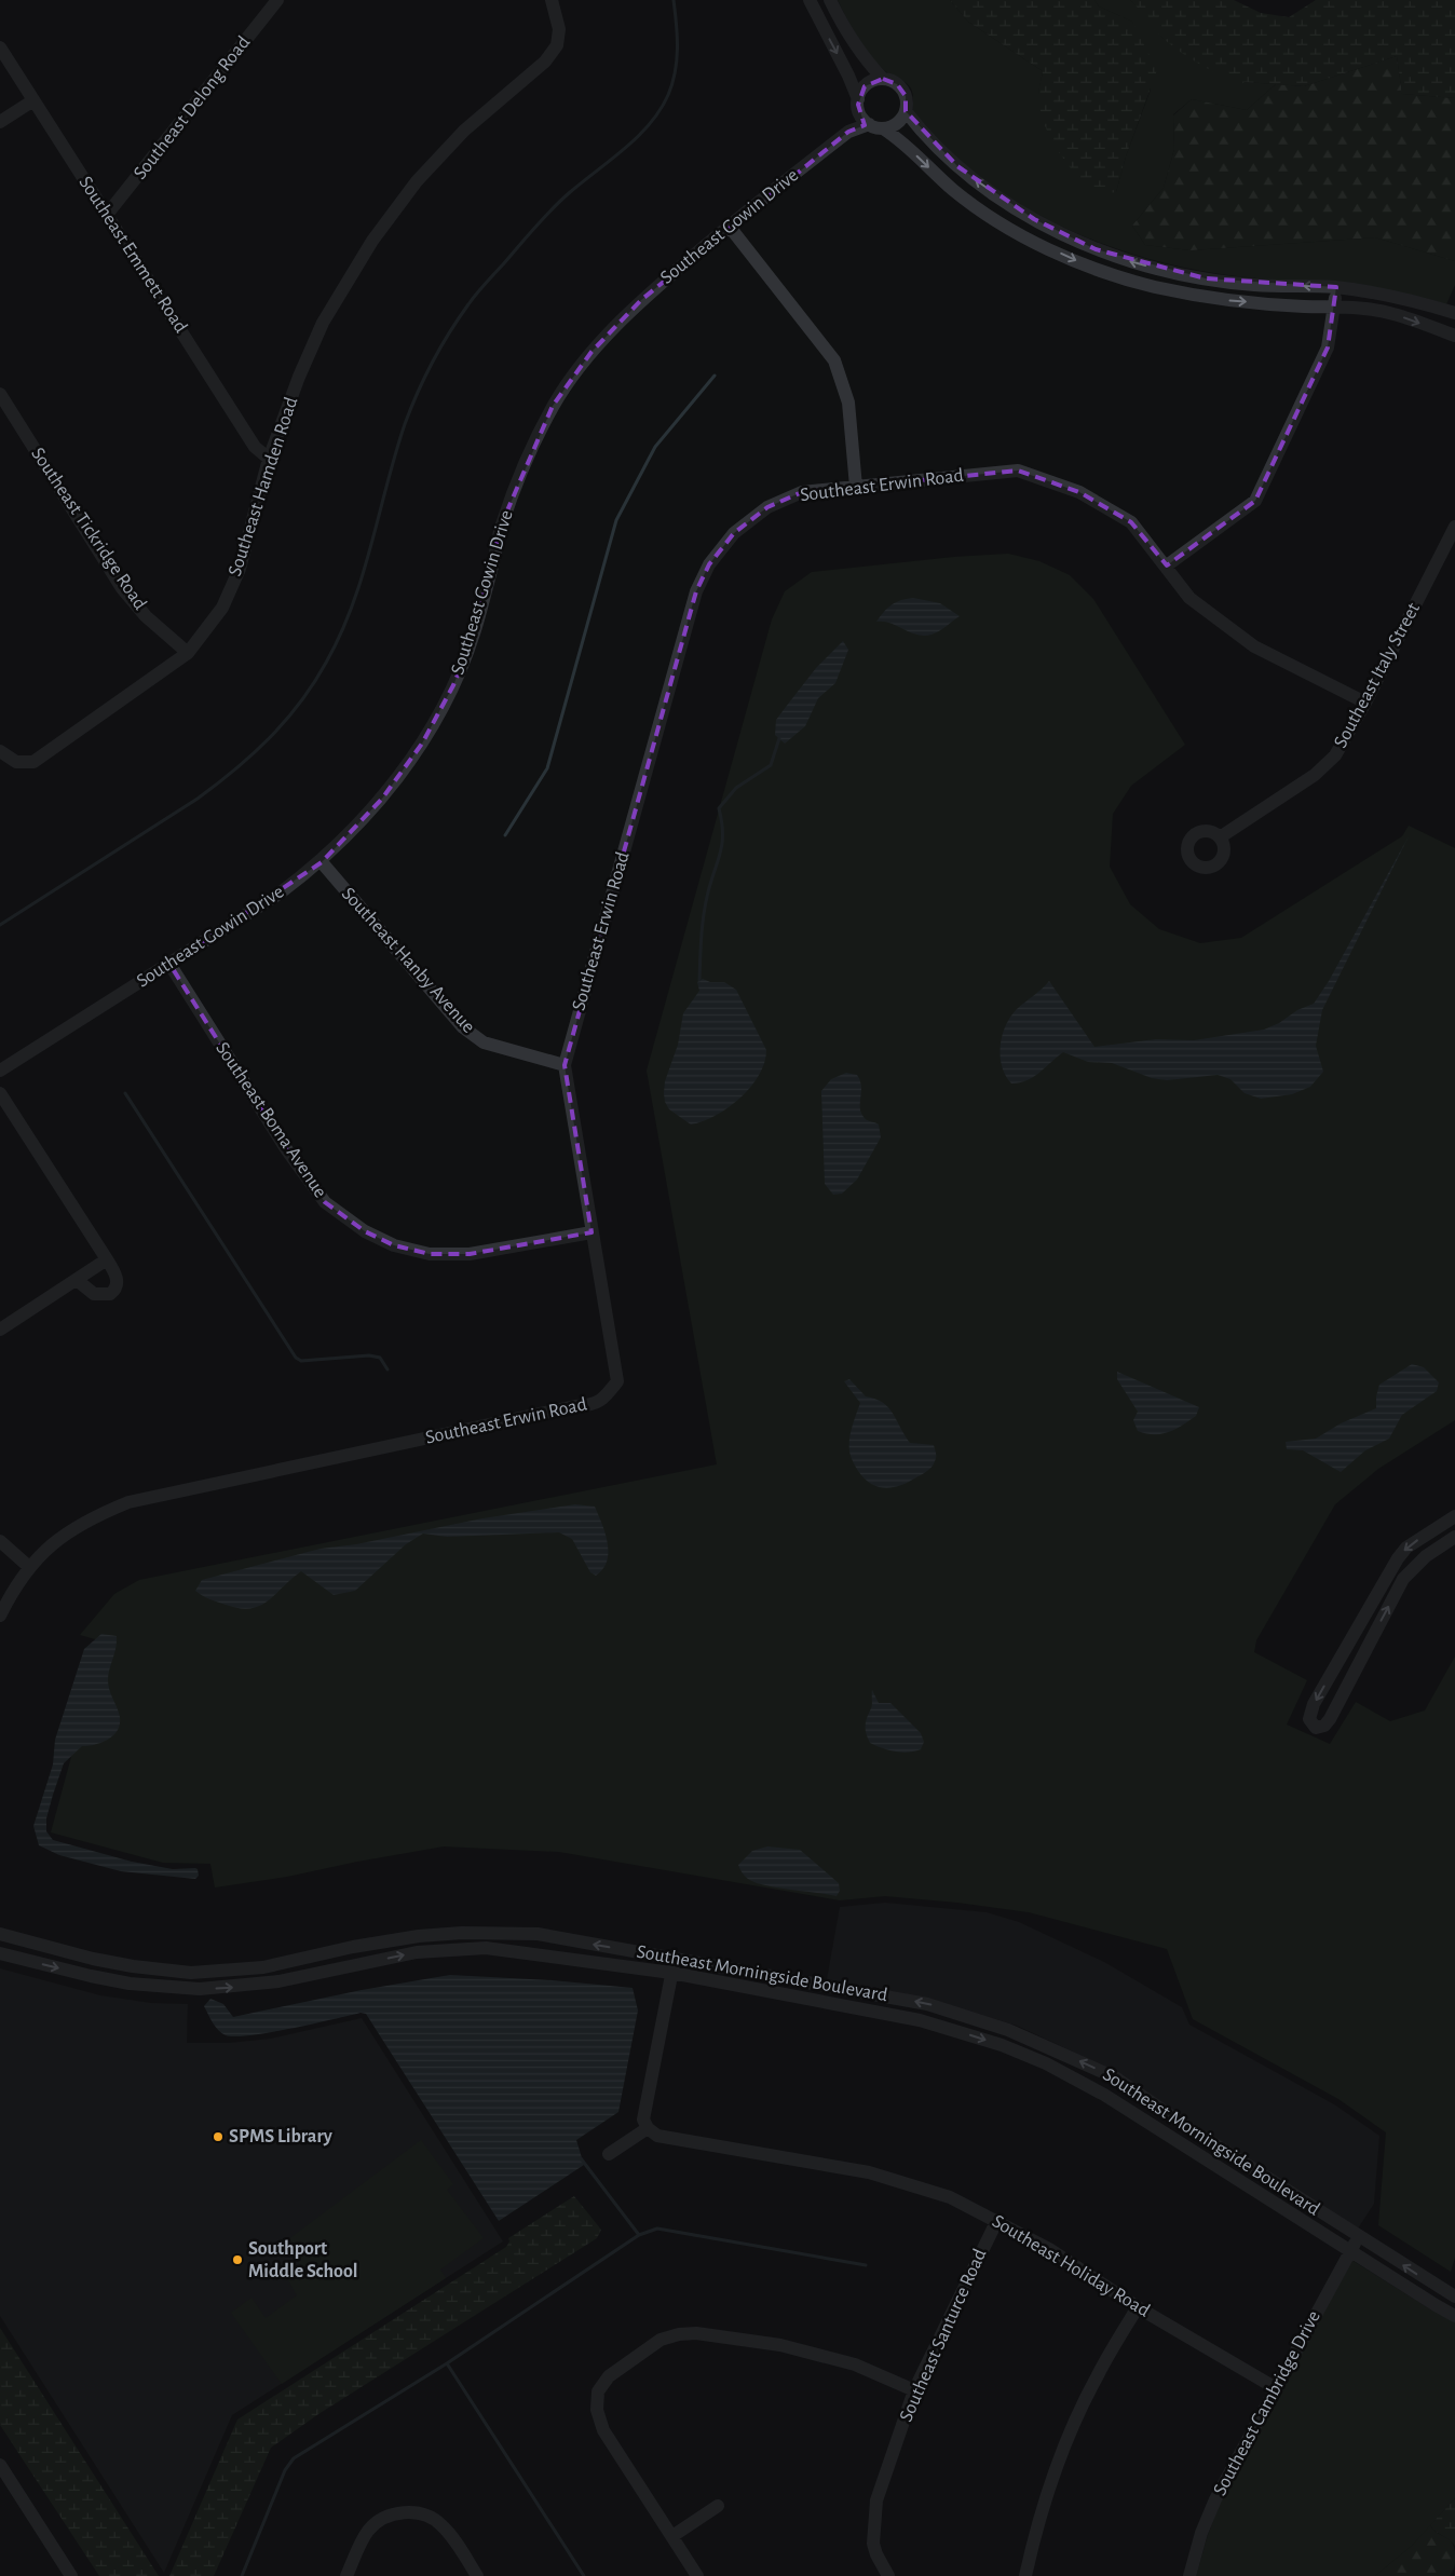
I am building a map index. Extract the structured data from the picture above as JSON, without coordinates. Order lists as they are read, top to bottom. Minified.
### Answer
{"streets":{"street":["Southeast Delong Road","Southeast Gowin Drive","Southeast Emmett Road","Southeast Erwin Road","Southeast Hamden Road","Southeast Tickridge Road","Southeast Italy Street","Southeast Hanby Avenue","Southeast Boma Avenue","Southeast Morningside Boulevard","Southeast Holiday Road","Southeast Santurce Road","Southeast Cambridge Drive"]},"crossings":[["Southeast Delong Road","Southeast Emmett Road"],["Southeast Gowin Drive","Southeast Hanby Avenue"],["Southeast Gowin Drive","Southeast Boma Avenue"],["Southeast Emmett Road","Southeast Hamden Road"],["Southeast Erwin Road","Southeast Italy Street"],["Southeast Erwin Road","Southeast Hanby Avenue"],["Southeast Erwin Road","Southeast Boma Avenue"],["Southeast Hamden Road","Southeast Tickridge Road"],["Southeast Morningside Boulevard","Southeast Cambridge Drive"],["Southeast Holiday Road","Southeast Santurce Road"],["Southeast Holiday Road","Southeast Cambridge Drive"]],"places":["SPMS Library","Southport Middle School"]}
